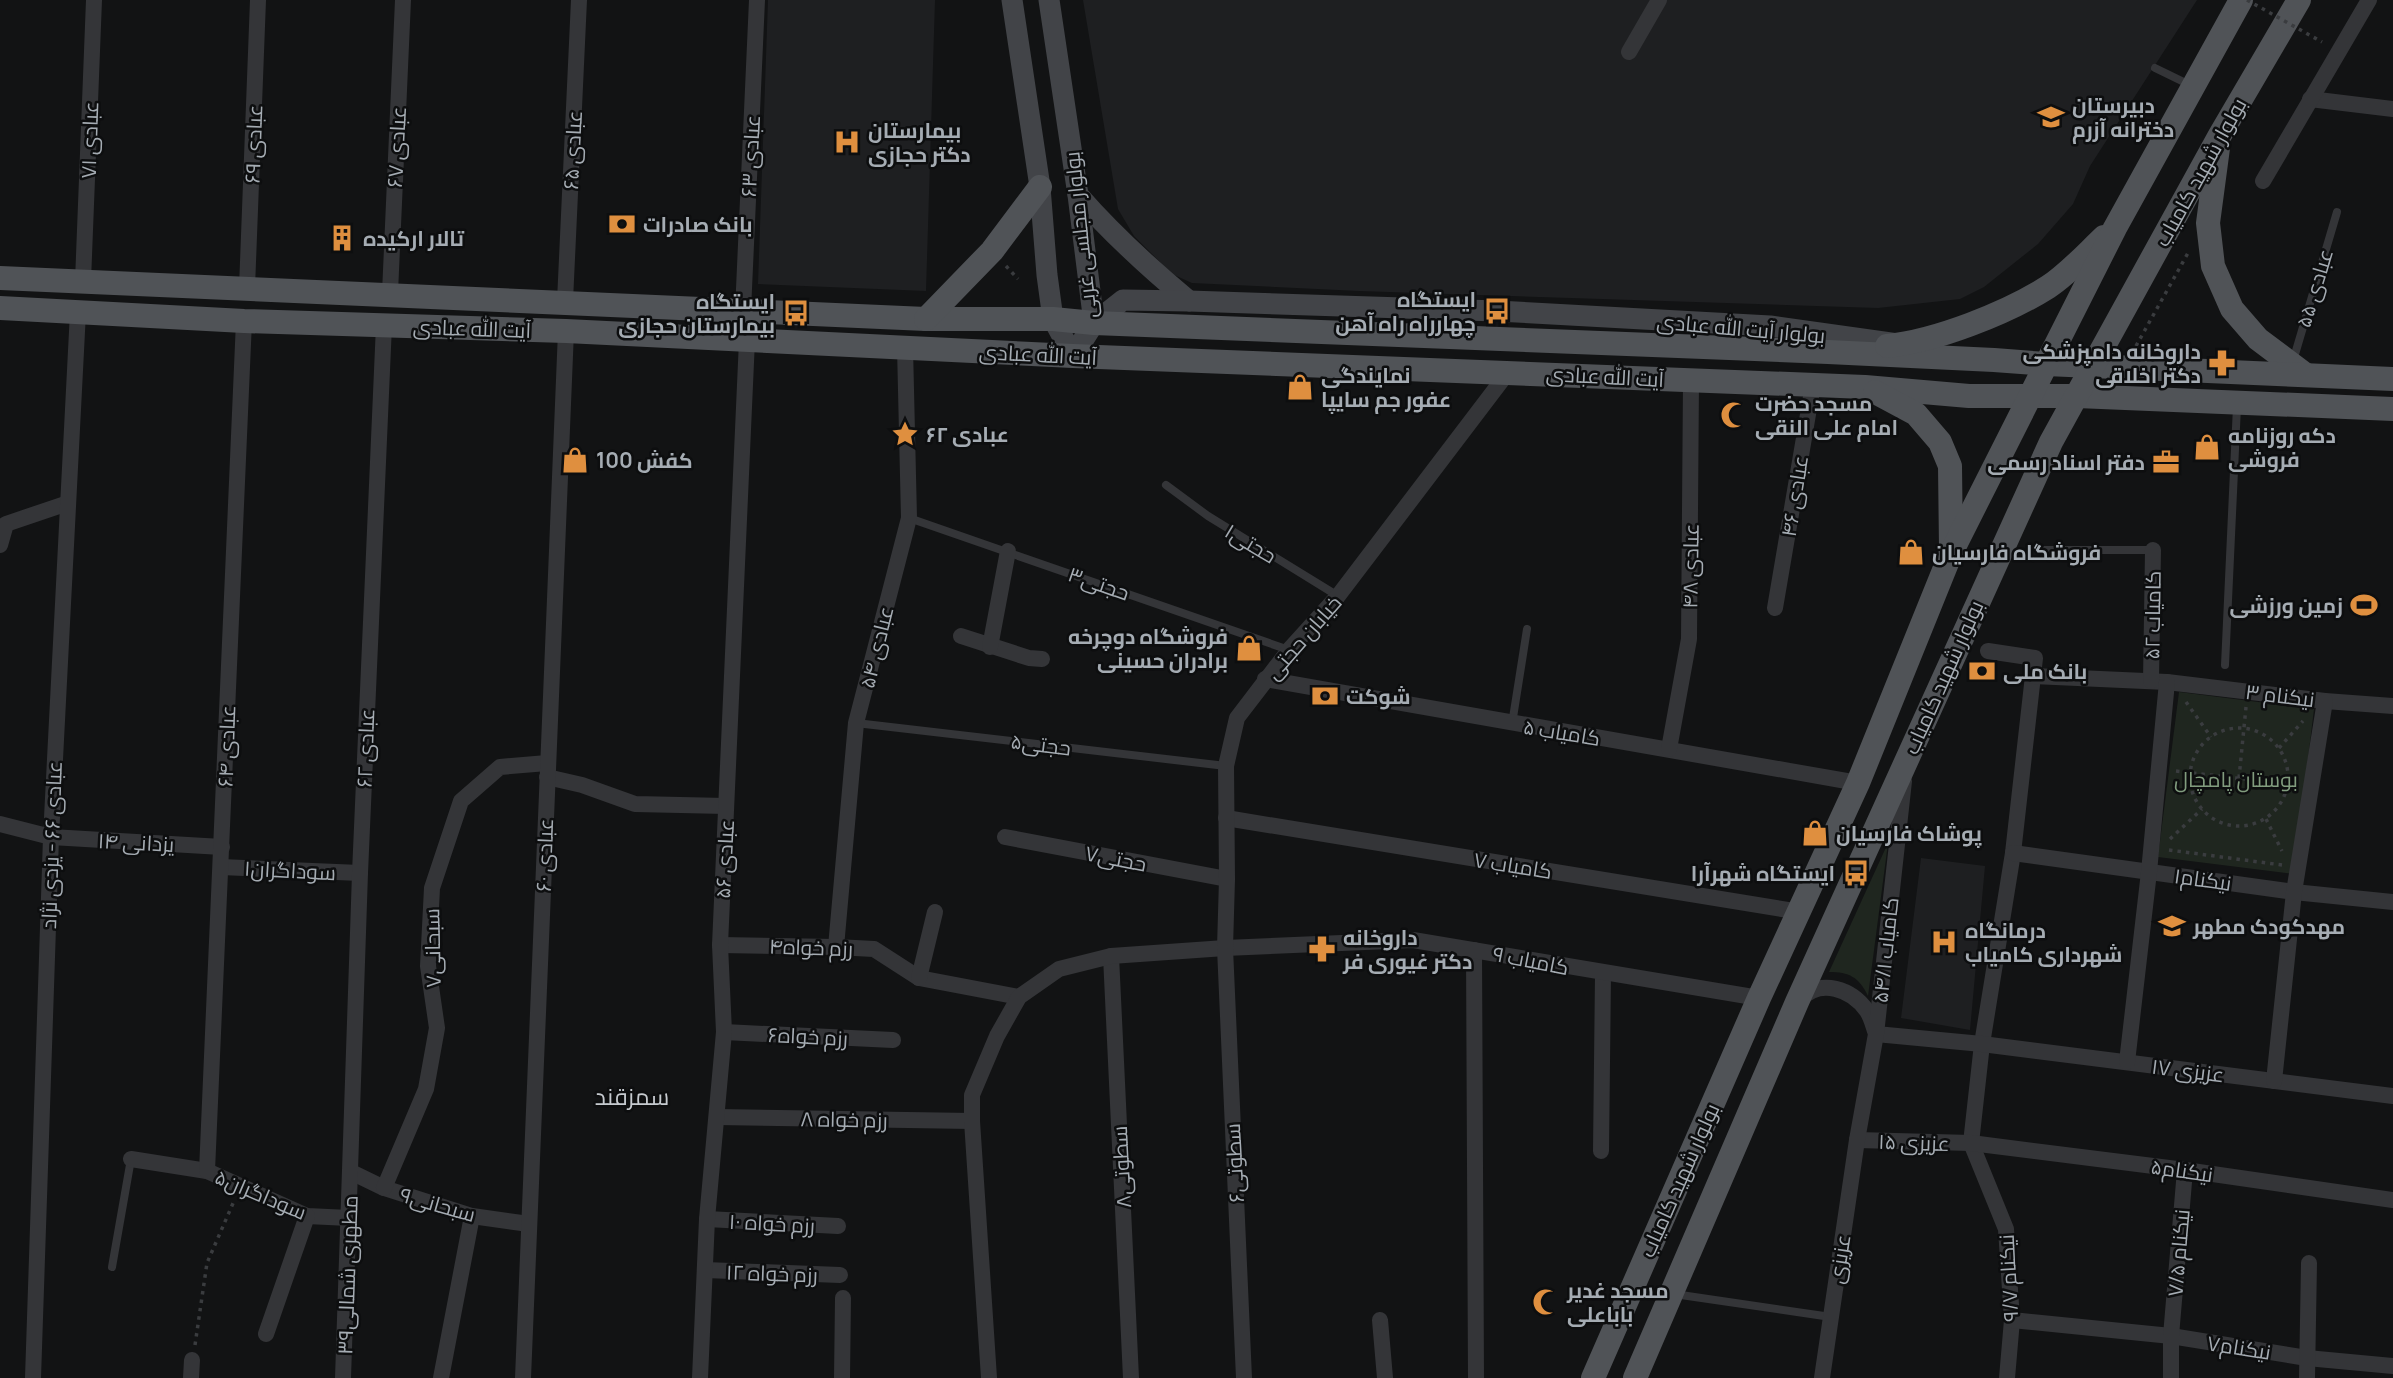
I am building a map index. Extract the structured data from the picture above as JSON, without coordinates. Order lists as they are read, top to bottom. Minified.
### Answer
{"streets":{"main road":["بولوار شهید کامیاب","بولوار مجلسی غربی","آیت الله عبادی","بولوار آیت الله عبادی"],"street":["عبادی ۷۱","عبادی ۶۹","عبادی ۶۷","عبادی ۶۵","عبادی ۶۳","عبادی ۴۶","عبادی ۴۸","کامیاب ۵۲","خیابان حجتی","عبادی ۵۴","نیکنام ۳","کامیاب ۵","عبادی ۶۴","عبادی ۶۲","یزدانی ۱۴","عبادی ۶۶ - یزدی نژاد","عبادی ۶۰","حجتی۷","عبادی ۵۶","کامیاب ۷","سوداگران۱","نیکنام۱","رزم خواه۴","سبحانی۷","کامیاب ۵۴/۱","کامیاب ۹","رزم خواه۶","عزیزی ۱۷","رزم خواه ۸","عزیزی ۱۵","سطوتی۶","سطوتی۸","نیکنام۵","سوداگران۵","سبحانی۹","رزم خواه ۱۰","نیکنام ۷/۵","عزیزی","رزم خواه ۱۲","مطهری شمالی۳۹","نیکنام ۹/۷","نیکنام۷"],"lane":["عبادی ۵۵","حجتی۱","حجتی۳","حجتی۵"]},"crossings":[["عبادی ۷۱","آیت الله عبادی"],["عبادی ۶۹","آیت الله عبادی"],["عبادی ۶۷","آیت الله عبادی"],["عبادی ۶۵","آیت الله عبادی"],["عبادی ۶۳","آیت الله عبادی"],["بولوار شهید کامیاب","آیت الله عبادی"],["بولوار شهید کامیاب","بولوار آیت الله عبادی"],["بولوار شهید کامیاب","کامیاب ۵"],["بولوار شهید کامیاب","کامیاب ۷"],["بولوار شهید کامیاب","کامیاب ۵۴/۱"],["بولوار شهید کامیاب","کامیاب ۹"],["بولوار مجلسی غربی","آیت الله عبادی"],["بولوار مجلسی غربی","بولوار آیت الله عبادی"],["عبادی ۵۵","بولوار آیت الله عبادی"],["آیت الله عبادی","بولوار آیت الله عبادی"],["آیت الله عبادی","عبادی ۴۶"],["آیت الله عبادی","عبادی ۴۸"],["آیت الله عبادی","خیابان حجتی"],["آیت الله عبادی","عبادی ۵۴"],["آیت الله عبادی","عبادی ۶۴"],["آیت الله عبادی","عبادی ۶۲"],["آیت الله عبادی","عبادی ۶۶ - یزدی نژاد"],["آیت الله عبادی","عبادی ۶۰"],["آیت الله عبادی","عبادی ۵۶"],["حجتی۱","خیابان حجتی"],["عبادی ۴۸","کامیاب ۵"],["حجتی۳","خیابان حجتی"],["حجتی۳","عبادی ۵۴"],["کامیاب ۵۲","نیکنام ۳"],["کامیاب ۵۲","نیکنام۱"],["کامیاب ۵۲","عزیزی ۱۷"],["خیابان حجتی","کامیاب ۵"],["خیابان حجتی","حجتی۵"],["خیابان حجتی","حجتی۷"],["خیابان حجتی","کامیاب ۷"],["خیابان حجتی","کامیاب ۹"],["خیابان حجتی","سطوتی۶"],["عبادی ۵۴","حجتی۵"],["عبادی ۵۴","رزم خواه۴"],["عبادی ۶۴","یزدانی ۱۴"],["عبادی ۶۴","سوداگران۱"],["عبادی ۶۴","سوداگران۵"],["عبادی ۶۲","سوداگران۱"],["عبادی ۶۲","سبحانی۹"],["عبادی ۶۲","مطهری شمالی۳۹"],["یزدانی ۱۴","عبادی ۶۶ - یزدی نژاد"],["عبادی ۶۰","سبحانی۷"],["عبادی ۶۰","سبحانی۹"],["عبادی ۵۶","رزم خواه۴"],["عبادی ۵۶","سبحانی۷"],["عبادی ۵۶","رزم خواه۶"],["عبادی ۵۶","رزم خواه ۸"],["عبادی ۵۶","رزم خواه ۱۰"],["عبادی ۵۶","رزم خواه ۱۲"],["رزم خواه۴","کامیاب ۹"],["سبحانی۷","سبحانی۹"],["کامیاب ۵۴/۱","عزیزی ۱۷"],["کامیاب ۵۴/۱","عزیزی ۱۵"],["کامیاب ۵۴/۱","عزیزی"],["کامیاب ۹","سطوتی۶"],["کامیاب ۹","سطوتی۸"],["عزیزی ۱۵","نیکنام۵"],["عزیزی ۱۵","عزیزی"],["عزیزی ۱۵","نیکنام ۹/۷"],["نیکنام۵","نیکنام ۷/۵"],["نیکنام۵","نیکنام ۹/۷"],["سوداگران۵","مطهری شمالی۳۹"],["سبحانی۹","مطهری شمالی۳۹"],["نیکنام ۷/۵","نیکنام۷"],["نیکنام ۹/۷","نیکنام۷"]],"districts":["سمزقند"],"parks":["بوستان پامچال"],"places":{"school or university":["دبیرستان دخترانه آزرم","مهدکودک مطهر"],"hospital":["بیمارستان دکتر حجازی","درمانگاه شهرداری کامیاب"],"bank":["بانک صادرات","بانک ملی","شوكت"],"building":["تالار ارکیده"],"bus stop":["ایستگاه چهارراه راه آهن","ایستگاه بیمارستان حجازی","ایستگاه شهرآرا"],"pharmacy":["داروخانه دامپزشکی دکتر اخلاقی","داروخانه دکتر غیوری فر"],"shop":["نمایندگی عفور جم سایپا","دکه روزنامه فروشی","کفش 100","فروشگاه فارسیان","فروشگاه دوچرخه برادران حسینی","پوشاک فارسیان"],"mosque":["مسجد حضرت امام علی النقی","مسجد غدیر باباعلی"],"place":["عبادی ۶۲"],"office":["دفتر اسناد رسمی"],"sports":["زمین ورزشی"]}}
